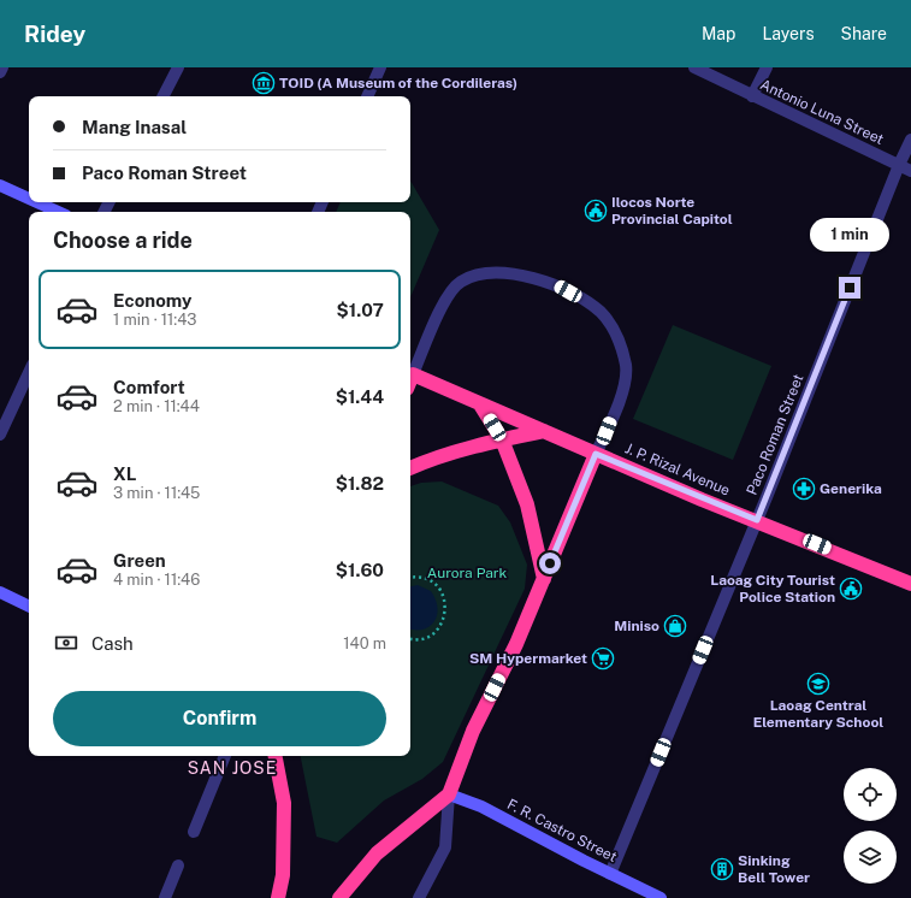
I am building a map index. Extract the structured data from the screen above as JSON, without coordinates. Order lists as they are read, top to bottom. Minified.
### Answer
{"streets":{"highway":["J. P. Rizal Avenue"],"main road":["F. R. Castro Street"],"street":["Antonio Luna Street","Paco Roman Street"]},"crossings":[["Antonio Luna Street","Paco Roman Street"],["Paco Roman Street","J. P. Rizal Avenue"],["Paco Roman Street","F. R. Castro Street"]],"districts":["SAN JOSE"],"parks":["Aurora Park"],"places":{"museum":["TOID (A Museum of the Cordileras)"],"public building":["Ilocos Norte Provincial Capitol","Laoag City Tourist Police Station"],"pharmacy":["Generika"],"shop":["Miniso"],"supermarket":["SM Hypermarket"],"school or university":["Laoag Central Elementary School"],"building":["Sinking Bell Tower"]},"page":{"header":"Ridey","nav":["Map","Layers","Share"],"banner":["Mang Inasal","Paco Roman Street"],"heading":"Choose a ride","bubble":"1 min","list":[{"name":"Economy","note":"1 min · 11:43","value":"$1.07"},{"name":"Comfort","note":"2 min · 11:44","value":"$1.44"},{"name":"XL","note":"3 min · 11:45","value":"$1.82"},{"name":"Green","note":"4 min · 11:46","value":"$1.60"}],"pay":["Cash","140 m"],"buttons":"Confirm"}}
